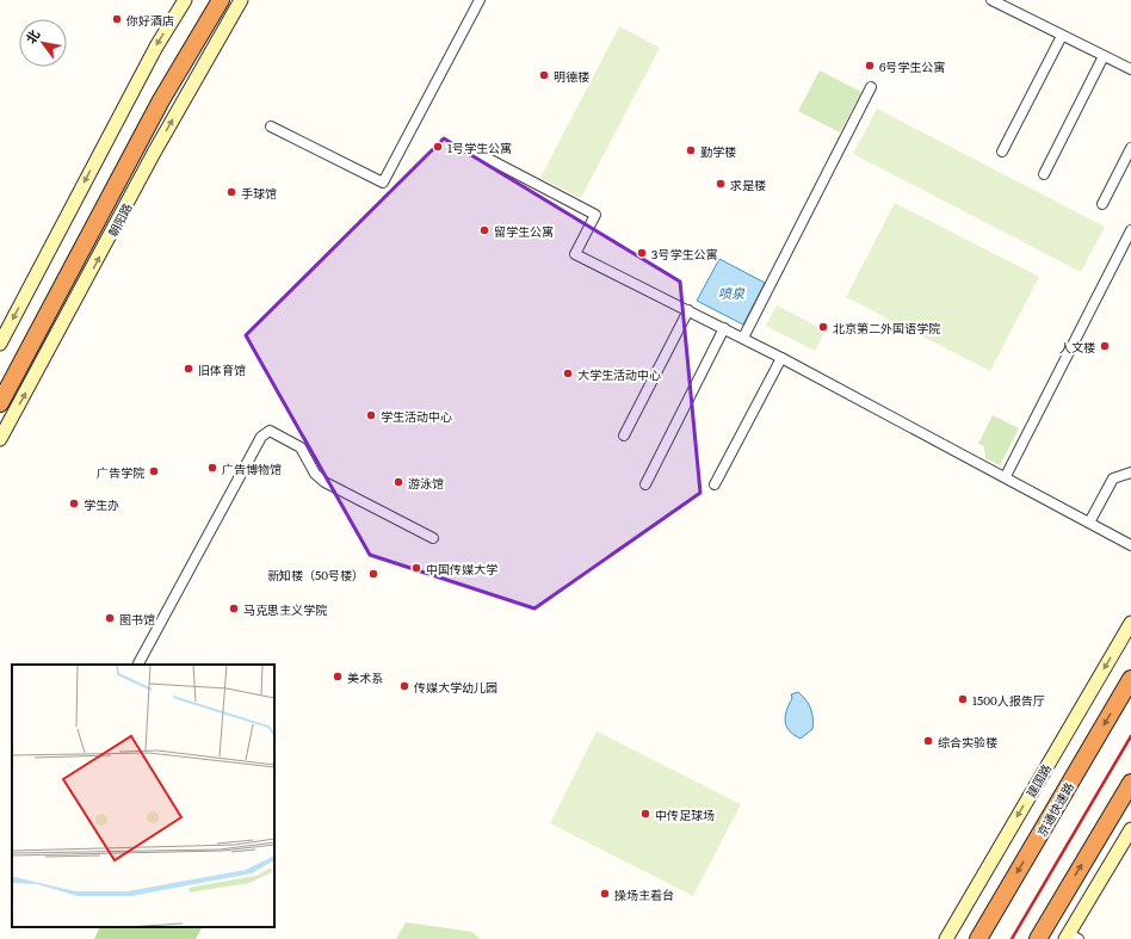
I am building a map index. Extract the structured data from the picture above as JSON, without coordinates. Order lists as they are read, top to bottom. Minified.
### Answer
{"streets":{"highway":["朝阳路","京通快速路"],"street":["建国路"]},"water":["喷泉"],"places":["你好酒店","6号学生公寓","明德楼","1号学生公寓","勤学楼","求是楼","手球馆","留学生公寓","3号学生公寓","北京第二外国语学院","人文楼","旧体育馆","大学生活动中心","学生活动中心","广告博物馆","广告学院","游泳馆","学生办","中国传媒大学","新知楼（50号楼）","马克思主义学院","图书馆","美术系","传媒大学幼儿园","1500人报告厅","综合实验楼","中传足球场","操场主看台"],"north":"top left"}
